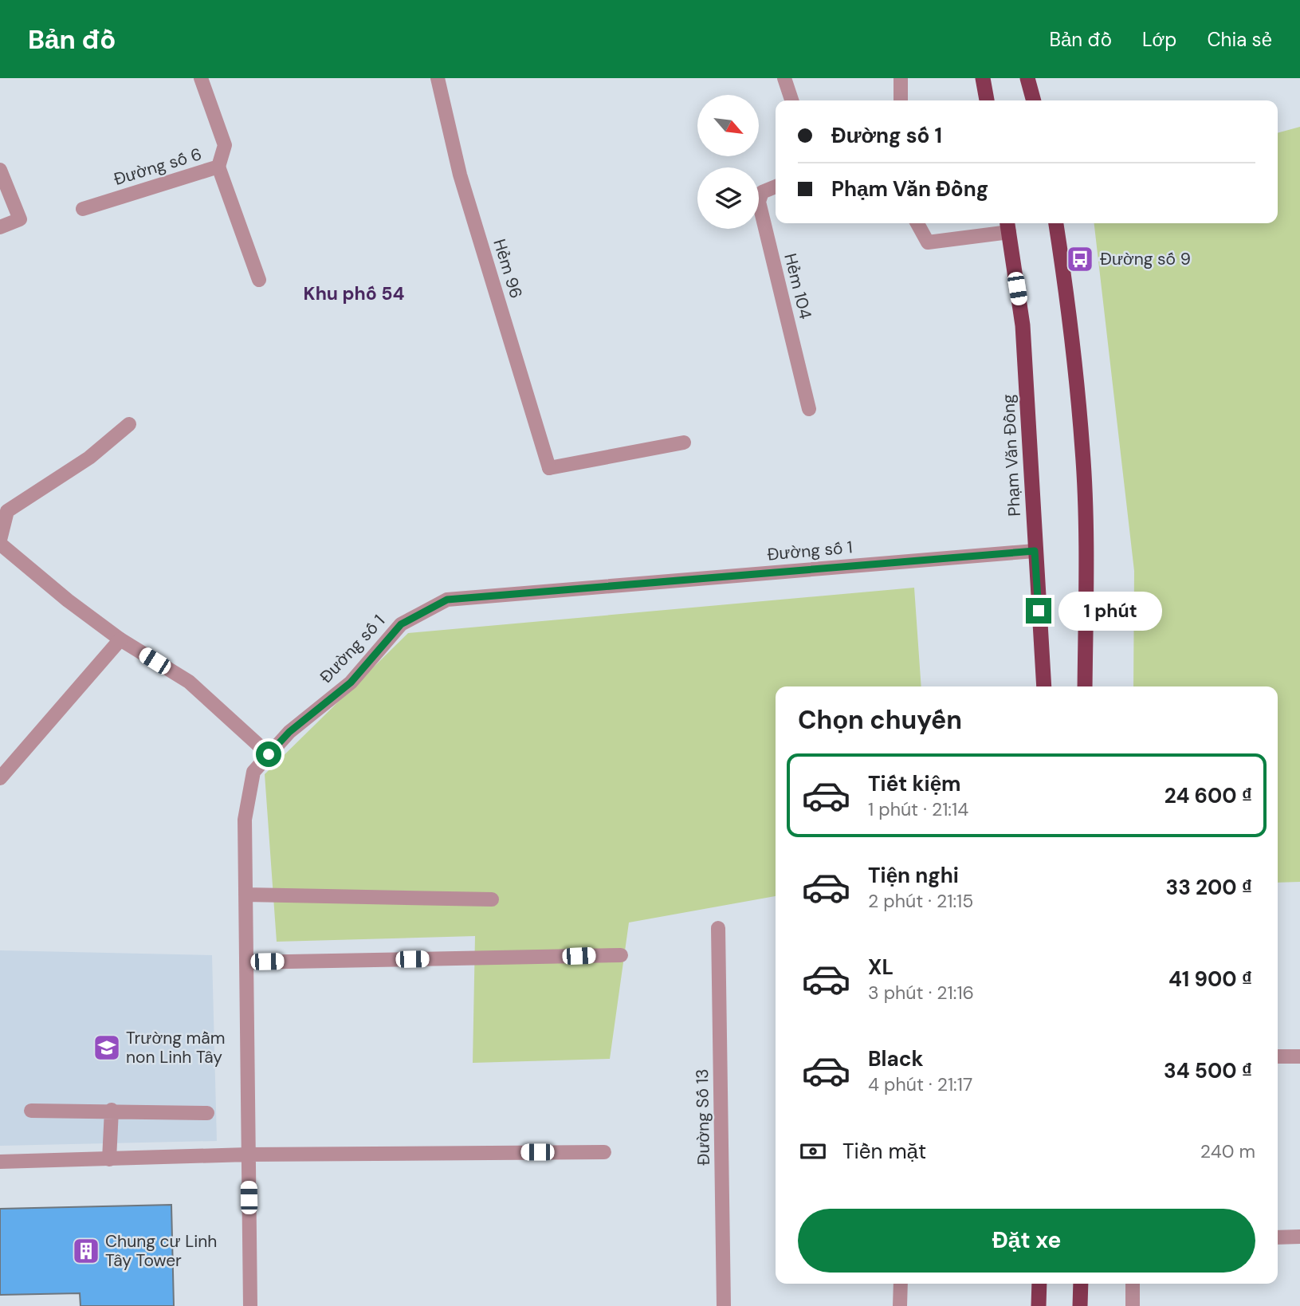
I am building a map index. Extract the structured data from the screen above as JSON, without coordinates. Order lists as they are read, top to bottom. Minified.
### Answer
{"streets":{"highway":["Phạm Văn Đồng"],"street":["Đường số 6","Hẻm 96","Hẻm 104","Đường số 1","Đường Số 13"]},"crossings":[["Phạm Văn Đồng","Đường số 1"]],"districts":["Khu phố 54"],"places":{"bus stop":["Đường số 9"],"school or university":["Trường mầm non Linh Tây"],"building":["Chung cư Linh Tây Tower"]},"north":"bottom right","page":{"header":"Bản đồ","nav":["Bản đồ","Lớp","Chia sẻ"],"banner":["Đường số 1","Phạm Văn Đồng"],"bubble":"1 phút","heading":"Chọn chuyến","list":[{"name":"Tiết kiệm","note":"1 phút · 21:14","value":"24 600 ₫"},{"name":"Tiện nghi","note":"2 phút · 21:15","value":"33 200 ₫"},{"name":"XL","note":"3 phút · 21:16","value":"41 900 ₫"},{"name":"Black","note":"4 phút · 21:17","value":"34 500 ₫"}],"pay":["Tiền mặt","240 m"],"buttons":"Đặt xe"}}
